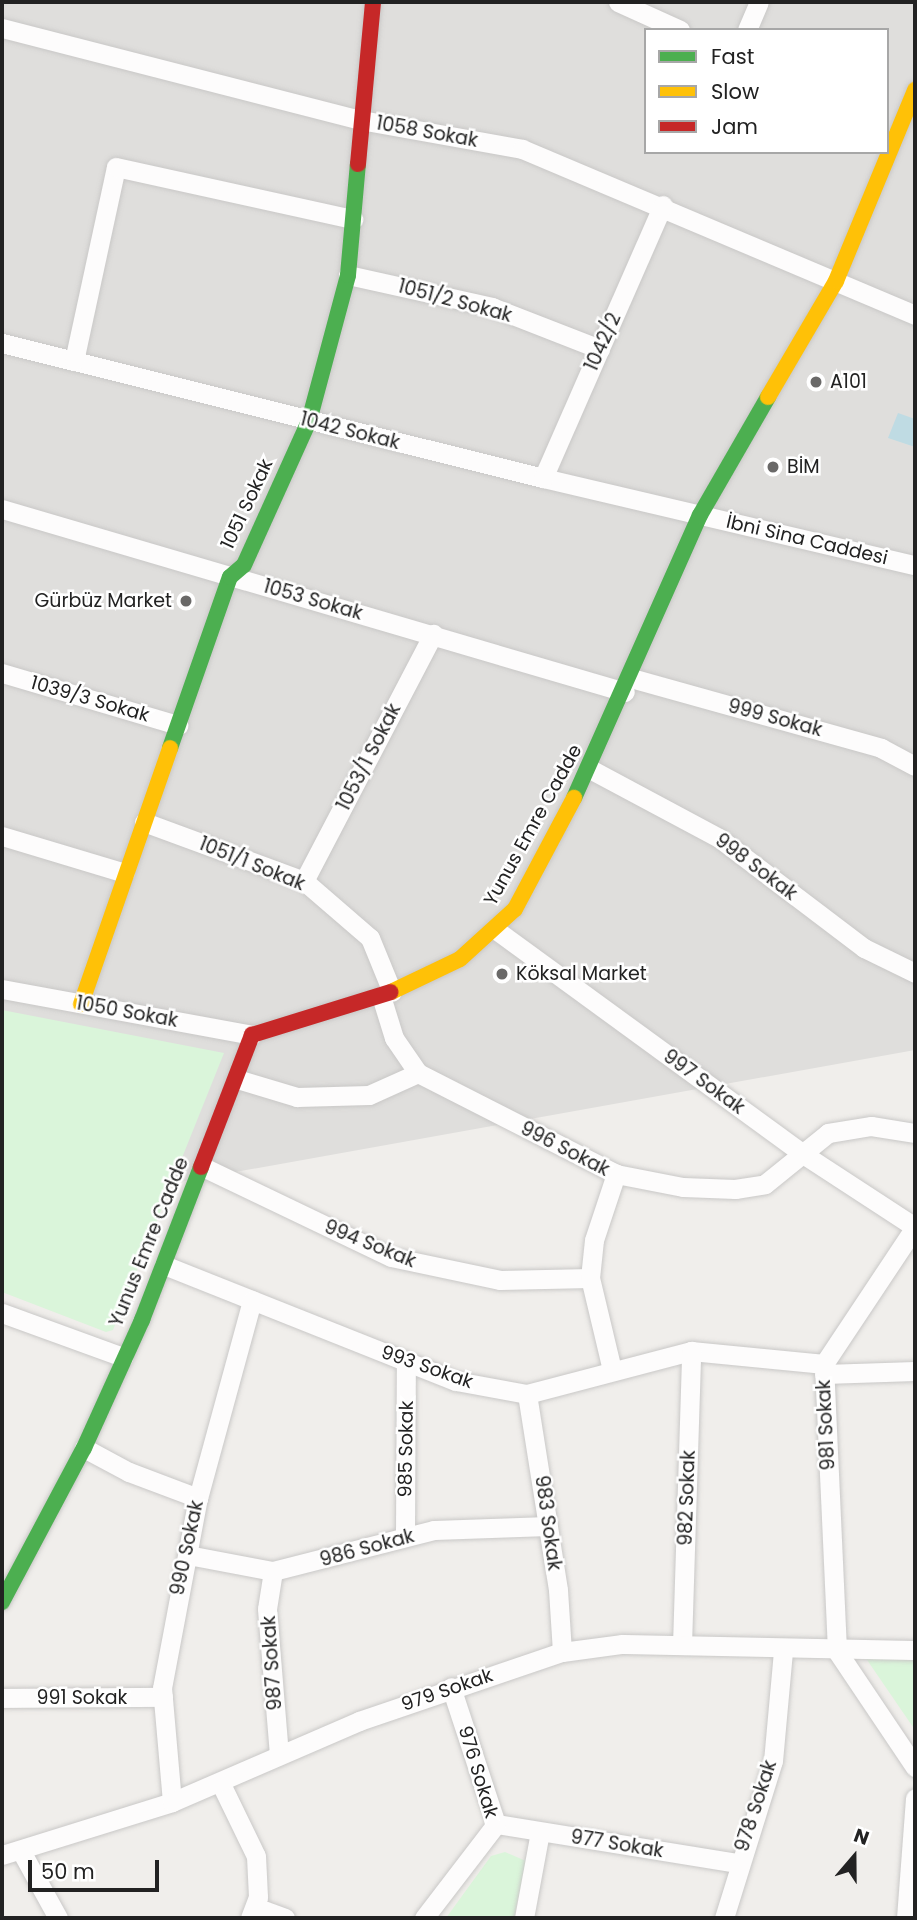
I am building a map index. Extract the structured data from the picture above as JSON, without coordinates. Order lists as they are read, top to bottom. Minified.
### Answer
{"streets":{"street":["1058 Sokak","1051/2 Sokak","1042/2","1042 Sokak","1051 Sokak","İbni Sina Caddesi","1053 Sokak","1039/3 Sokak","999 Sokak","1053/1 Sokak","Yunus Emre Cadde","1051/1 Sokak","998 Sokak","1050 Sokak","997 Sokak","996 Sokak","994 Sokak","993 Sokak","981 Sokak","985 Sokak","982 Sokak","983 Sokak","990 Sokak","986 Sokak","987 Sokak","979 Sokak","991 Sokak","976 Sokak","978 Sokak","977 Sokak"]},"crossings":[["1058 Sokak","1042/2"],["1058 Sokak","1051 Sokak"],["1058 Sokak","Yunus Emre Cadde"],["1051/2 Sokak","1042/2"],["1051/2 Sokak","1051 Sokak"],["1042/2","1042 Sokak"],["1042 Sokak","1051 Sokak"],["1042 Sokak","İbni Sina Caddesi"],["1042 Sokak","Yunus Emre Cadde"],["1051 Sokak","1053 Sokak"],["1051 Sokak","1039/3 Sokak"],["1051 Sokak","1051/1 Sokak"],["1051 Sokak","1050 Sokak"],["İbni Sina Caddesi","Yunus Emre Cadde"],["1053 Sokak","999 Sokak"],["1053 Sokak","1053/1 Sokak"],["1053 Sokak","Yunus Emre Cadde"],["999 Sokak","Yunus Emre Cadde"],["1053/1 Sokak","1051/1 Sokak"],["Yunus Emre Cadde","1051/1 Sokak"],["Yunus Emre Cadde","998 Sokak"],["Yunus Emre Cadde","1050 Sokak"],["Yunus Emre Cadde","997 Sokak"],["Yunus Emre Cadde","996 Sokak"],["Yunus Emre Cadde","994 Sokak"],["Yunus Emre Cadde","993 Sokak"],["1051/1 Sokak","996 Sokak"],["997 Sokak","996 Sokak"],["997 Sokak","981 Sokak"],["993 Sokak","981 Sokak"],["993 Sokak","985 Sokak"],["993 Sokak","982 Sokak"],["993 Sokak","983 Sokak"],["993 Sokak","990 Sokak"],["981 Sokak","979 Sokak"],["985 Sokak","986 Sokak"],["982 Sokak","979 Sokak"],["983 Sokak","986 Sokak"],["983 Sokak","979 Sokak"],["990 Sokak","986 Sokak"],["990 Sokak","979 Sokak"],["990 Sokak","991 Sokak"],["986 Sokak","987 Sokak"],["987 Sokak","979 Sokak"],["979 Sokak","976 Sokak"],["979 Sokak","978 Sokak"],["976 Sokak","977 Sokak"],["978 Sokak","977 Sokak"]],"places":["A101","BİM","Gürbüz Market","Köksal Market"],"legend":["Fast","Slow","Jam"],"scale_bar":"50 m","north":"top"}
